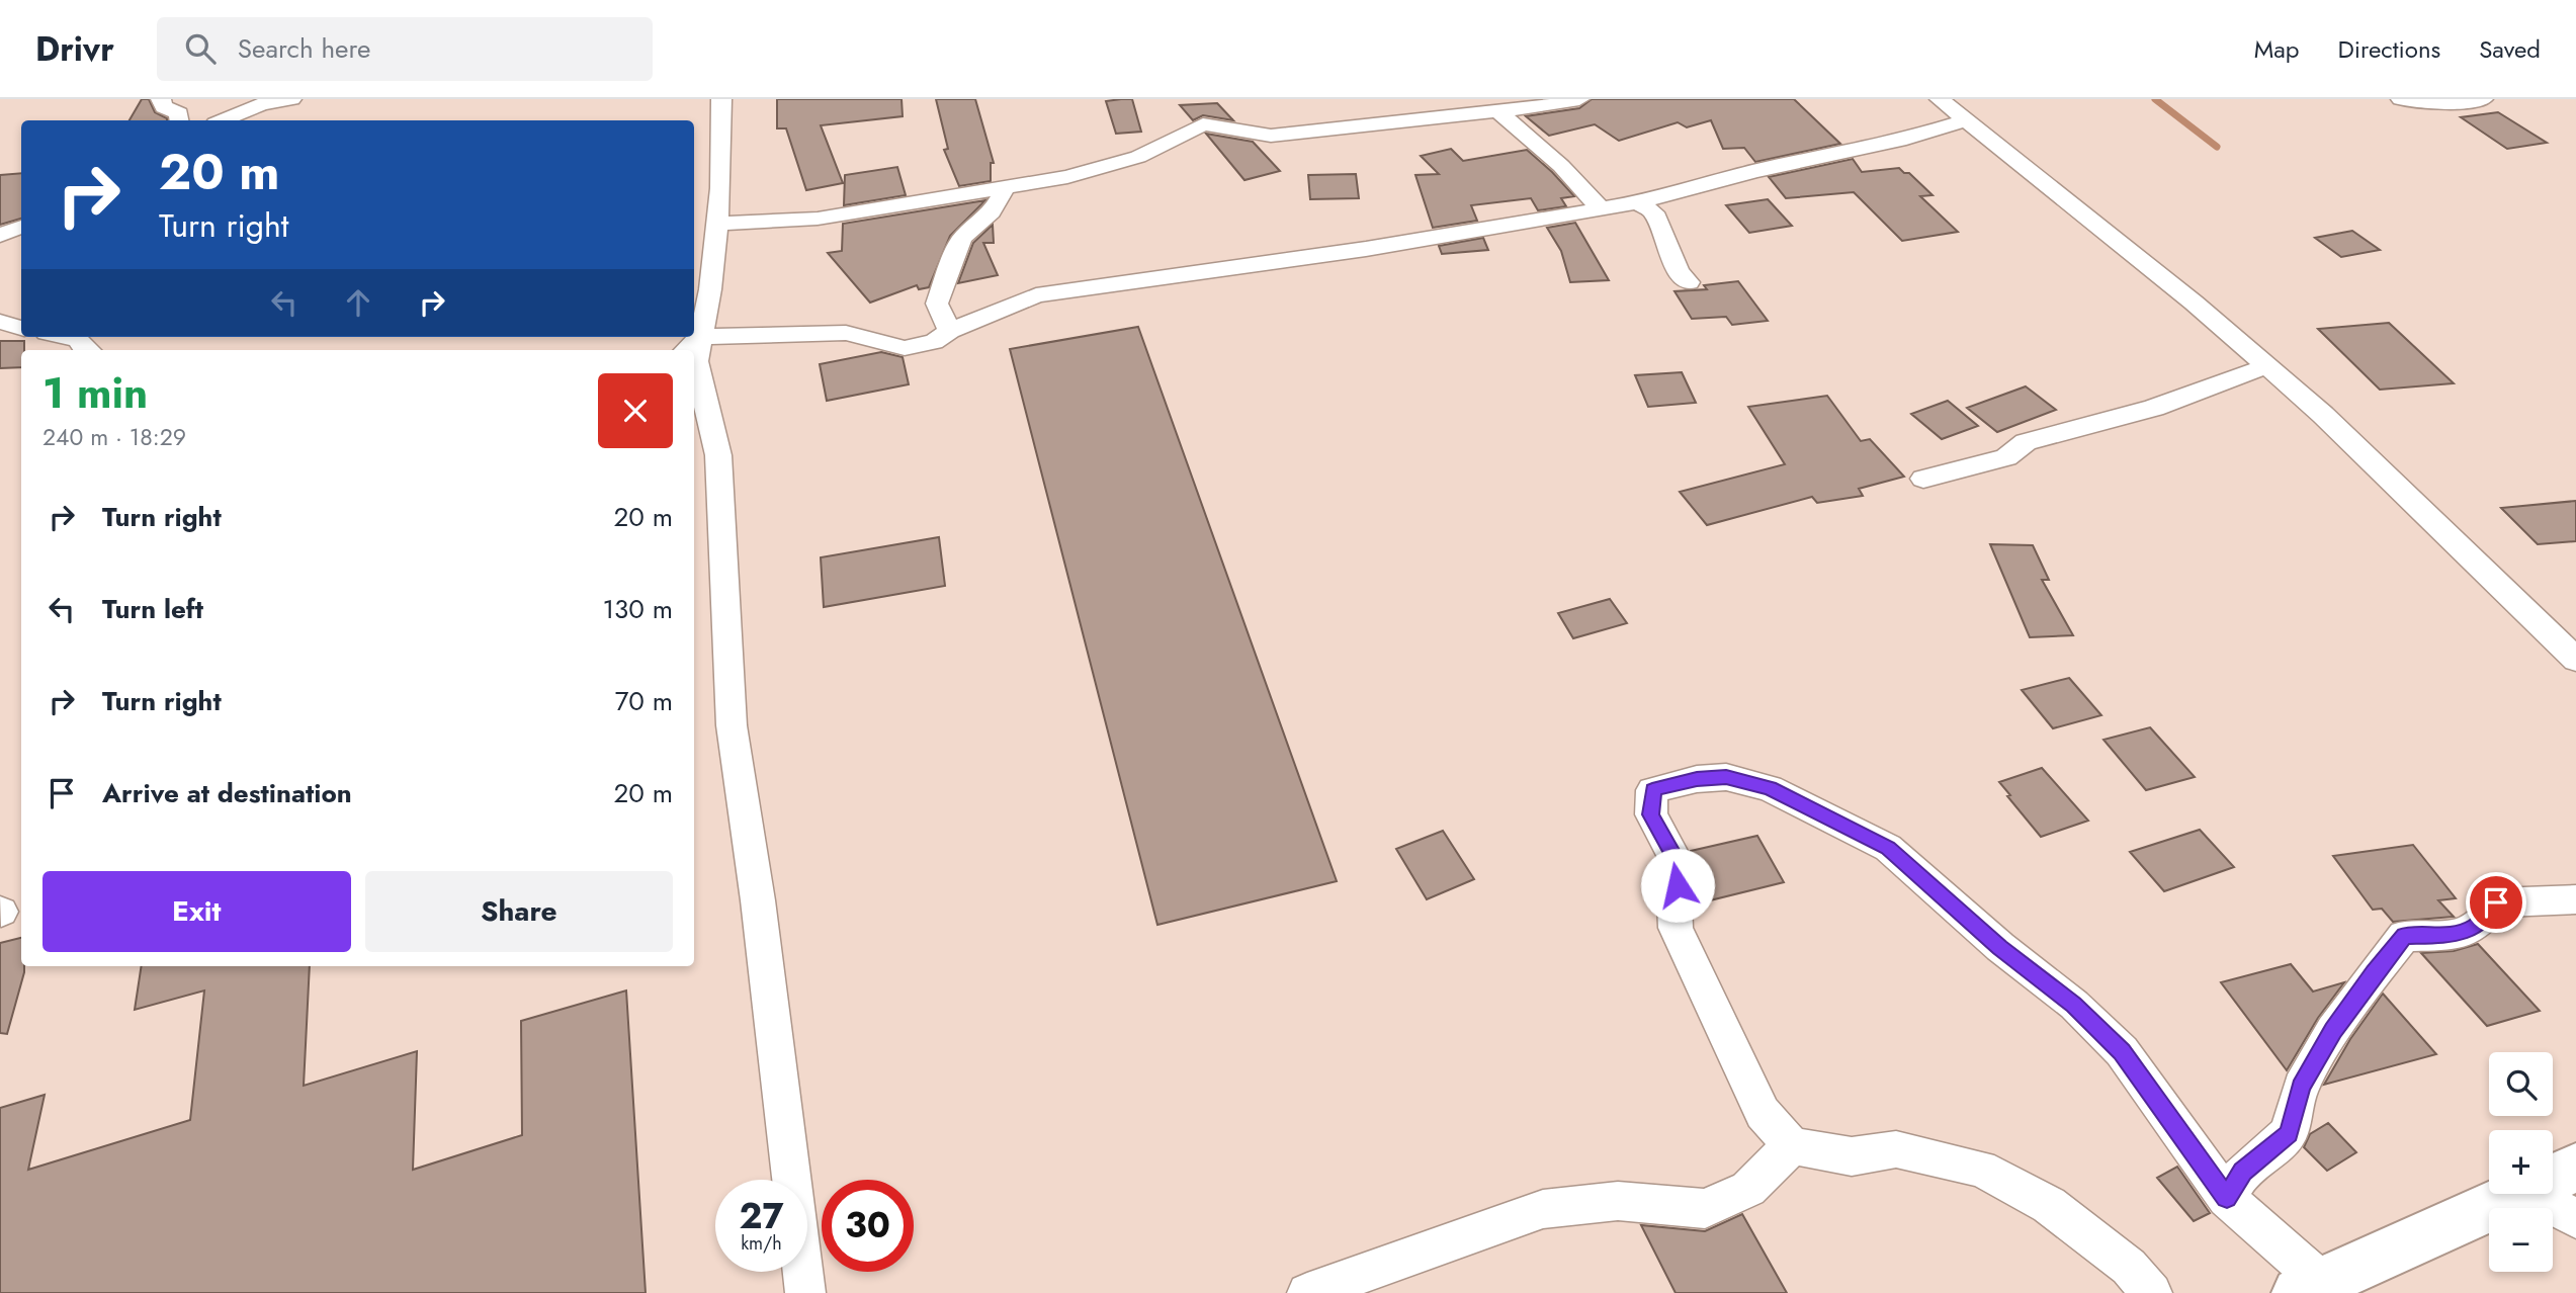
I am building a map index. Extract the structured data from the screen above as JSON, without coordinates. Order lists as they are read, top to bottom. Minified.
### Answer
{"page":{"header":"Drivr","search":"Search here","nav":["Map","Directions","Saved"],"turn":["20 m","Turn right"],"heading":["1 min","240 m · 18:29"],"list":[{"name":"Turn right","value":"20 m"},{"name":"Turn left","value":"130 m"},{"name":"Turn right","value":"70 m"},{"name":"Arrive at destination","value":"20 m"}],"buttons":["Exit","Share"],"map_buttons":["+","−"],"speed":"27 km/h","limit":"30"}}
